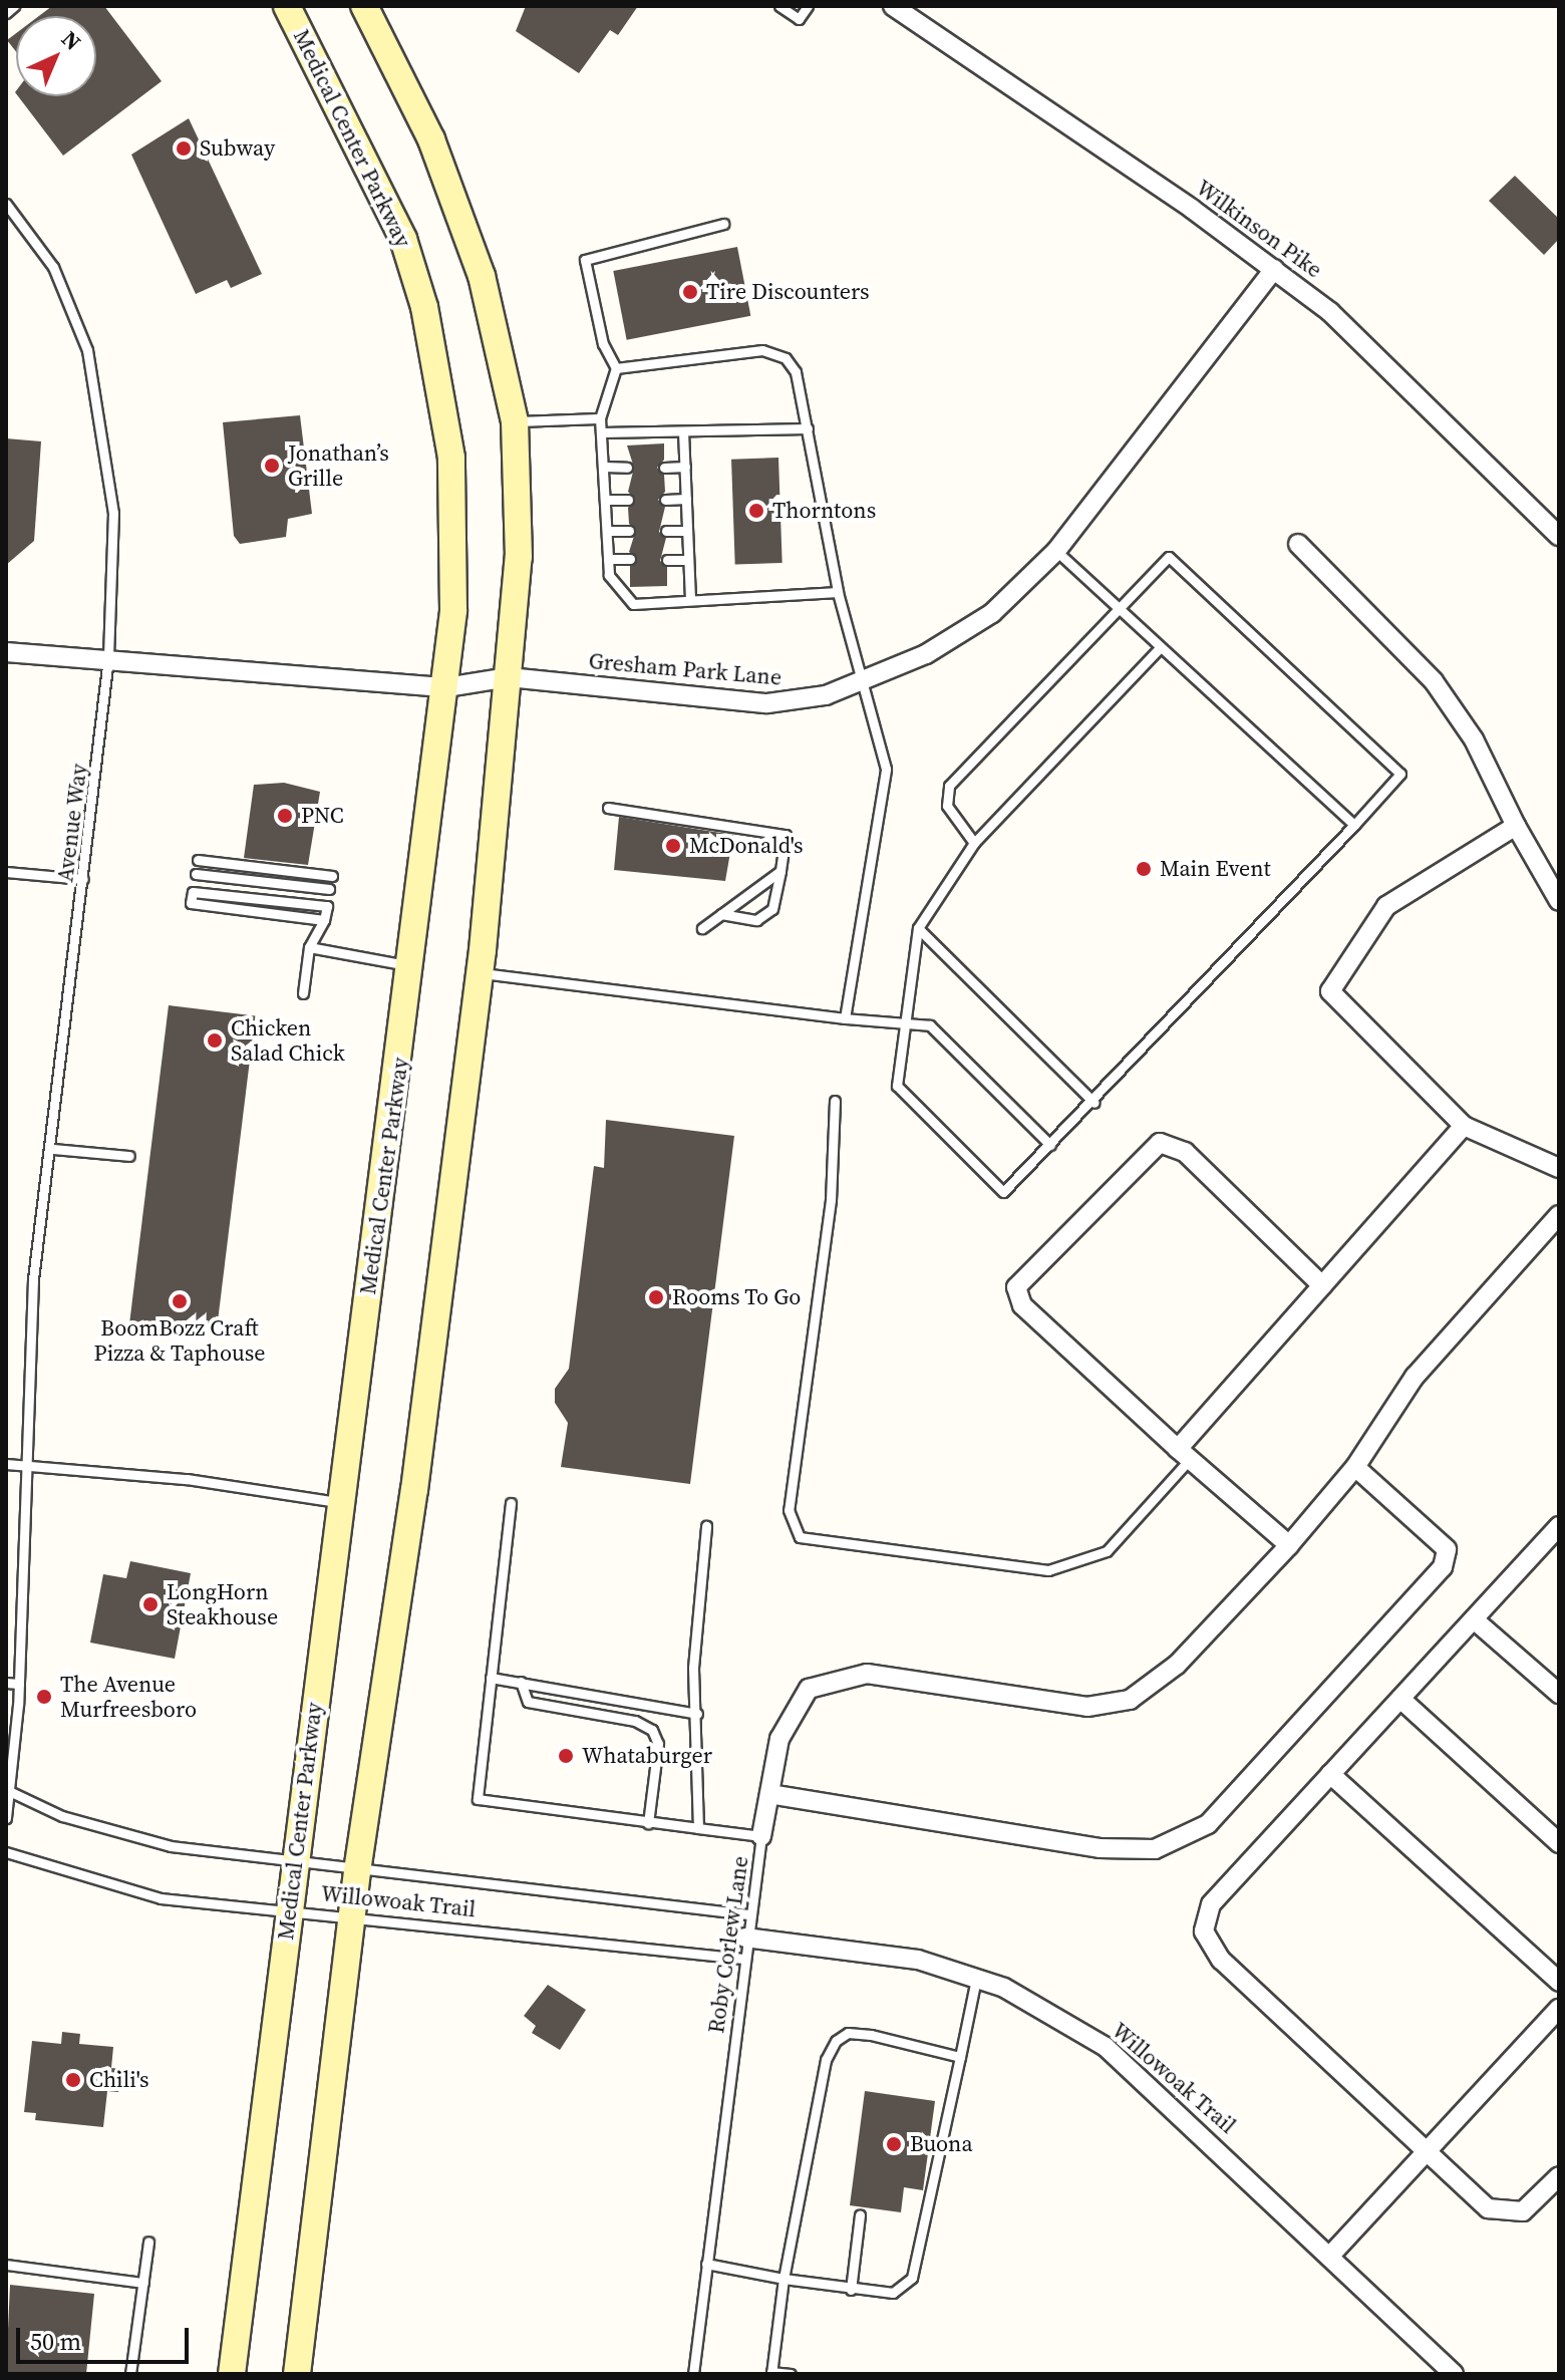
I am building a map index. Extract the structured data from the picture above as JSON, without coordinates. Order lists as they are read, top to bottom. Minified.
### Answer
{"streets":{"main road":["Medical Center Parkway"],"street":["Wilkinson Pike","Gresham Park Lane","Willowoak Trail"],"lane":["Avenue Way","Roby Corlew Lane"]},"crossings":[["Medical Center Parkway","Gresham Park Lane"],["Medical Center Parkway","Willowoak Trail"],["Wilkinson Pike","Gresham Park Lane"],["Gresham Park Lane","Avenue Way"],["Avenue Way","Willowoak Trail"],["Willowoak Trail","Roby Corlew Lane"]],"places":["Subway","Tire Discounters","Jonathan’s Grille","Thorntons","PNC","McDonald's","Main Event","Chicken Salad Chick","Rooms To Go","BoomBozz Craft Pizza & Taphouse","LongHorn Steakhouse","The Avenue Murfreesboro","Whataburger","Chili's","Buona"],"scale_bar":"50 m","north":"top right"}
